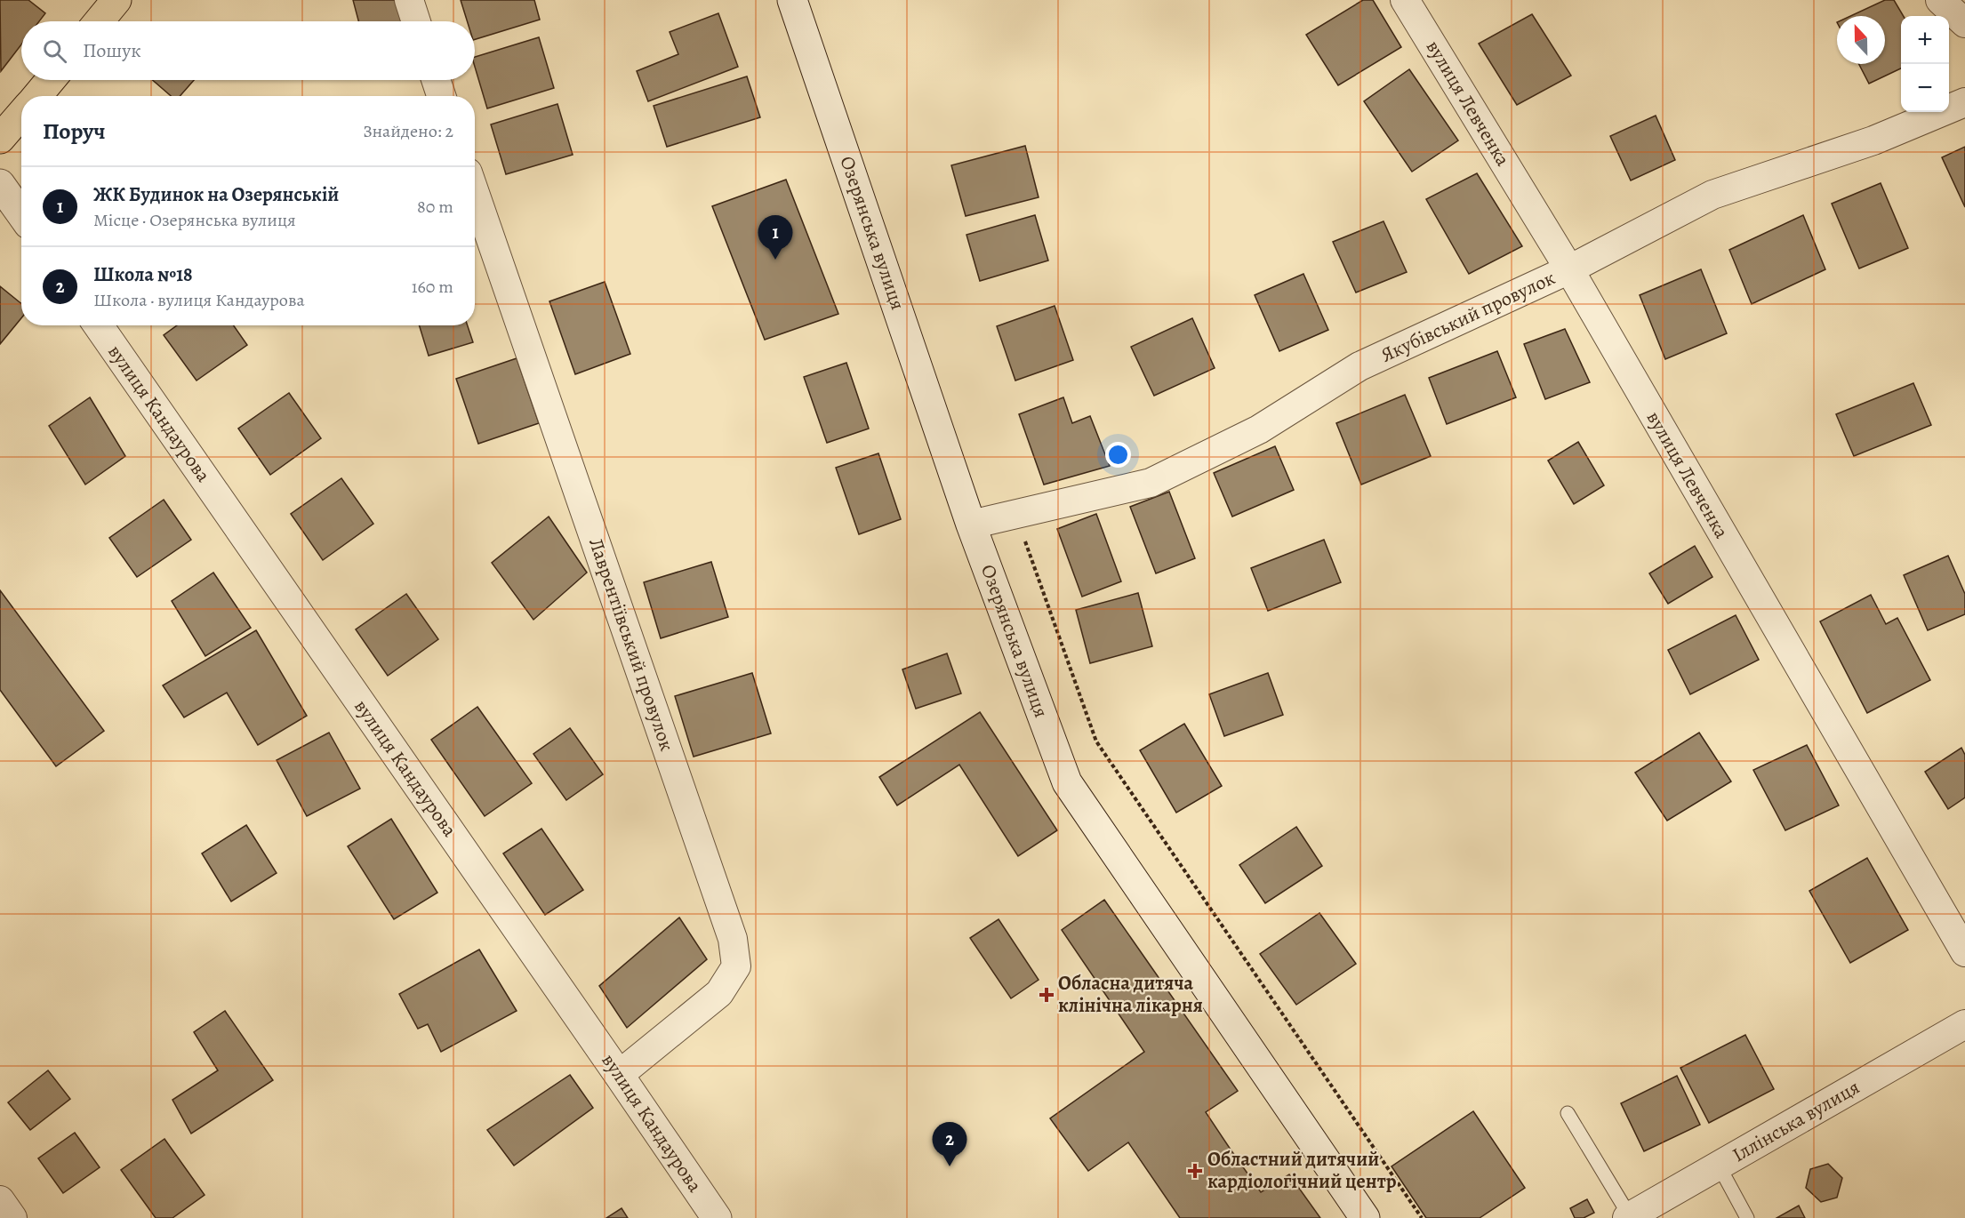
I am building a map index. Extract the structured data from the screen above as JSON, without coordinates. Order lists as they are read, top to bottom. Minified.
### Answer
{"streets":{"main road":["Озерянська вулиця","вулиця Кандаурова"],"street":["вулиця Левченка","Якубівський провулок","Лаврентіївський провулок","Іллінська вулиця"]},"crossings":[["вулиця Левченка","Якубівський провулок"],["Озерянська вулиця","Якубівський провулок"],["вулиця Кандаурова","Лаврентіївський провулок"]],"places":{"health":["Обласна дитяча клінічна лікарня","Областний дитячий кардіологічний центр"]},"north":"top","page":{"map_buttons":["+","−"],"search":"Пошук","heading":["Поруч","Знайдено: 2"],"list":[{"mark":"1","name":"ЖК Будинок на Озерянській","note":"Місце · Озерянська вулиця","value":"80 m"},{"mark":"2","name":"Школа №18","note":"Школа · вулиця Кандаурова","value":"160 m"}],"pins":["1","2"]}}
